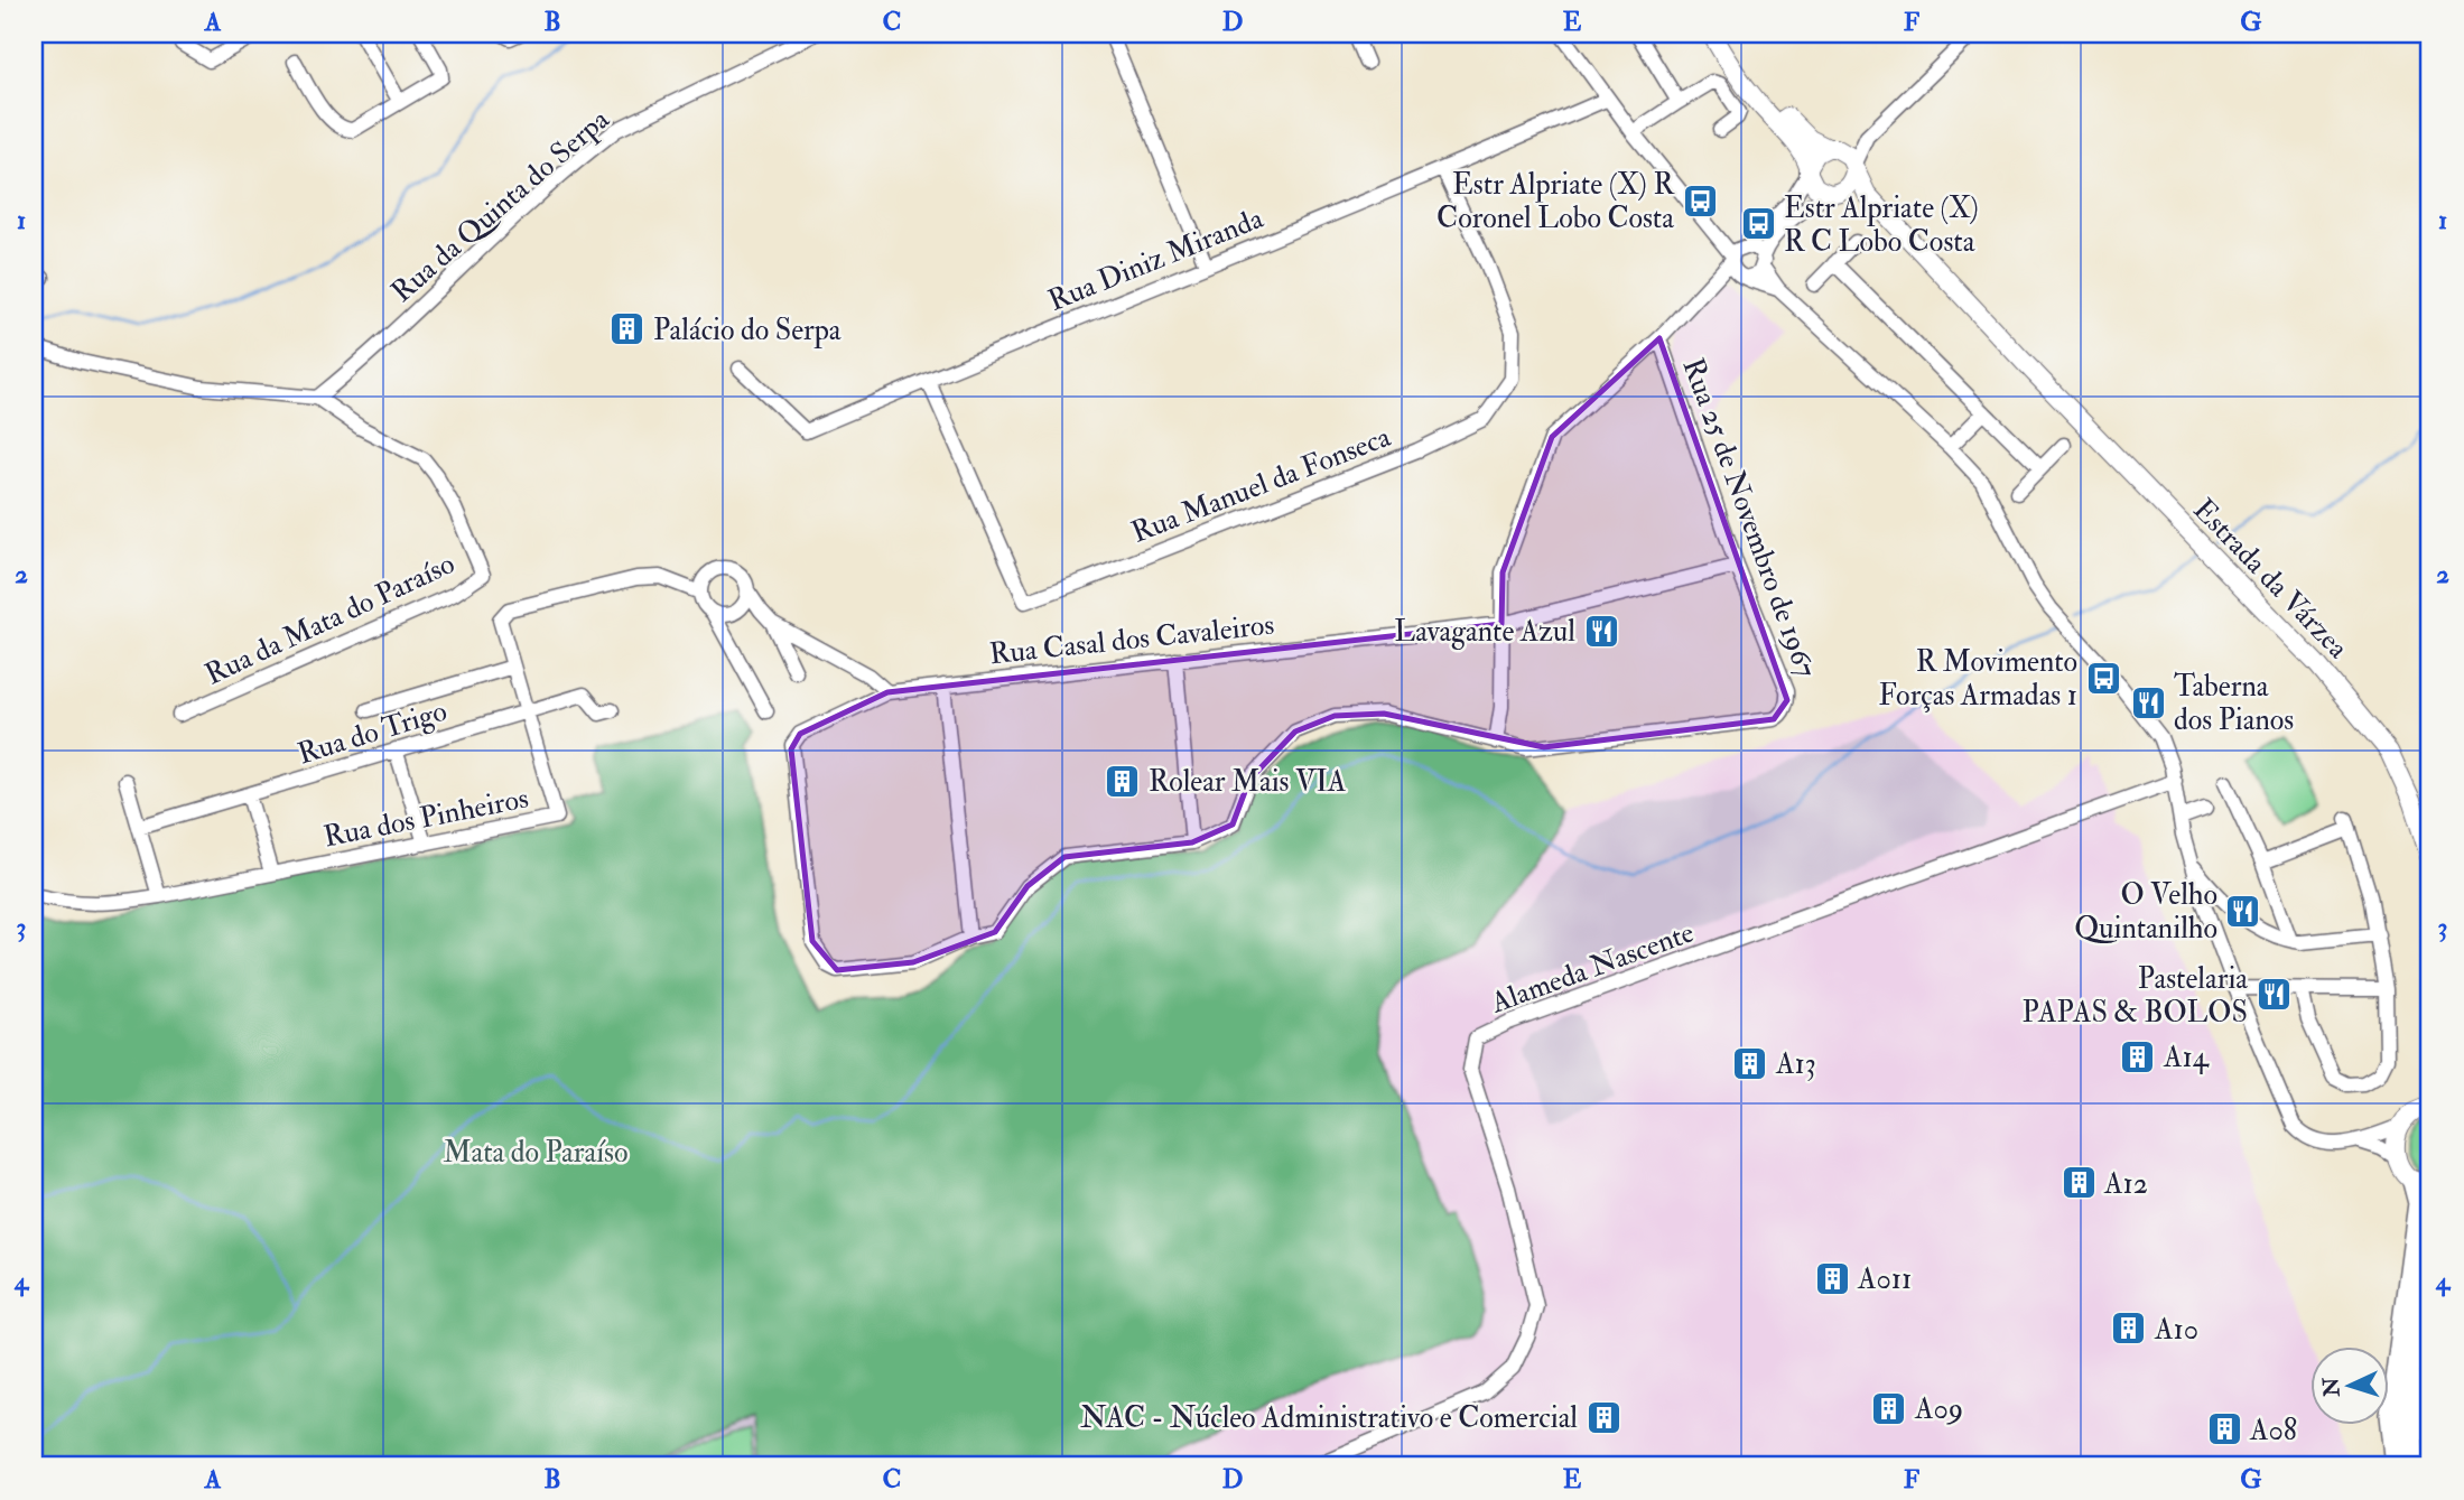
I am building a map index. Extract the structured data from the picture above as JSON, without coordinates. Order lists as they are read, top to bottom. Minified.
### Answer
{"streets":{"main road":["Estrada da Várzea"],"street":["Rua da Quinta do Serpa","Rua Diniz Miranda","Rua Manuel da Fonseca","Rua 25 de Novembro de 1967","Rua da Mata do Paraíso","Rua Casal dos Cavaleiros","Rua do Trigo","Rua dos Pinheiros","Alameda Nascente"]},"crossings":[["Rua da Quinta do Serpa","Rua da Mata do Paraíso"],["Rua Diniz Miranda","Rua Manuel da Fonseca"],["Rua 25 de Novembro de 1967","Rua Casal dos Cavaleiros"],["Rua do Trigo","Rua dos Pinheiros"]],"parks":["Mata do Paraíso"],"places":{"bus stop":["Estr Alpriate (X) R Coronel Lobo Costa","Estr Alpriate (X) R C Lobo Costa","R Movimento Forças Armadas 1"],"building":["Palácio do Serpa","Rolear Mais VIA","A14","A13","A12","A011","A10","A09","NAC - Núcleo Administrativo e Comercial","A08"],"restaurant":["Lavagante Azul","Taberna dos Pianos","O Velho Quintanilho","Pastelaria PAPAS & BOLOS"]},"north":"left","grid":{"columns":["A","B","C","D","E","F","G"],"rows":["1","2","3","4"]}}
